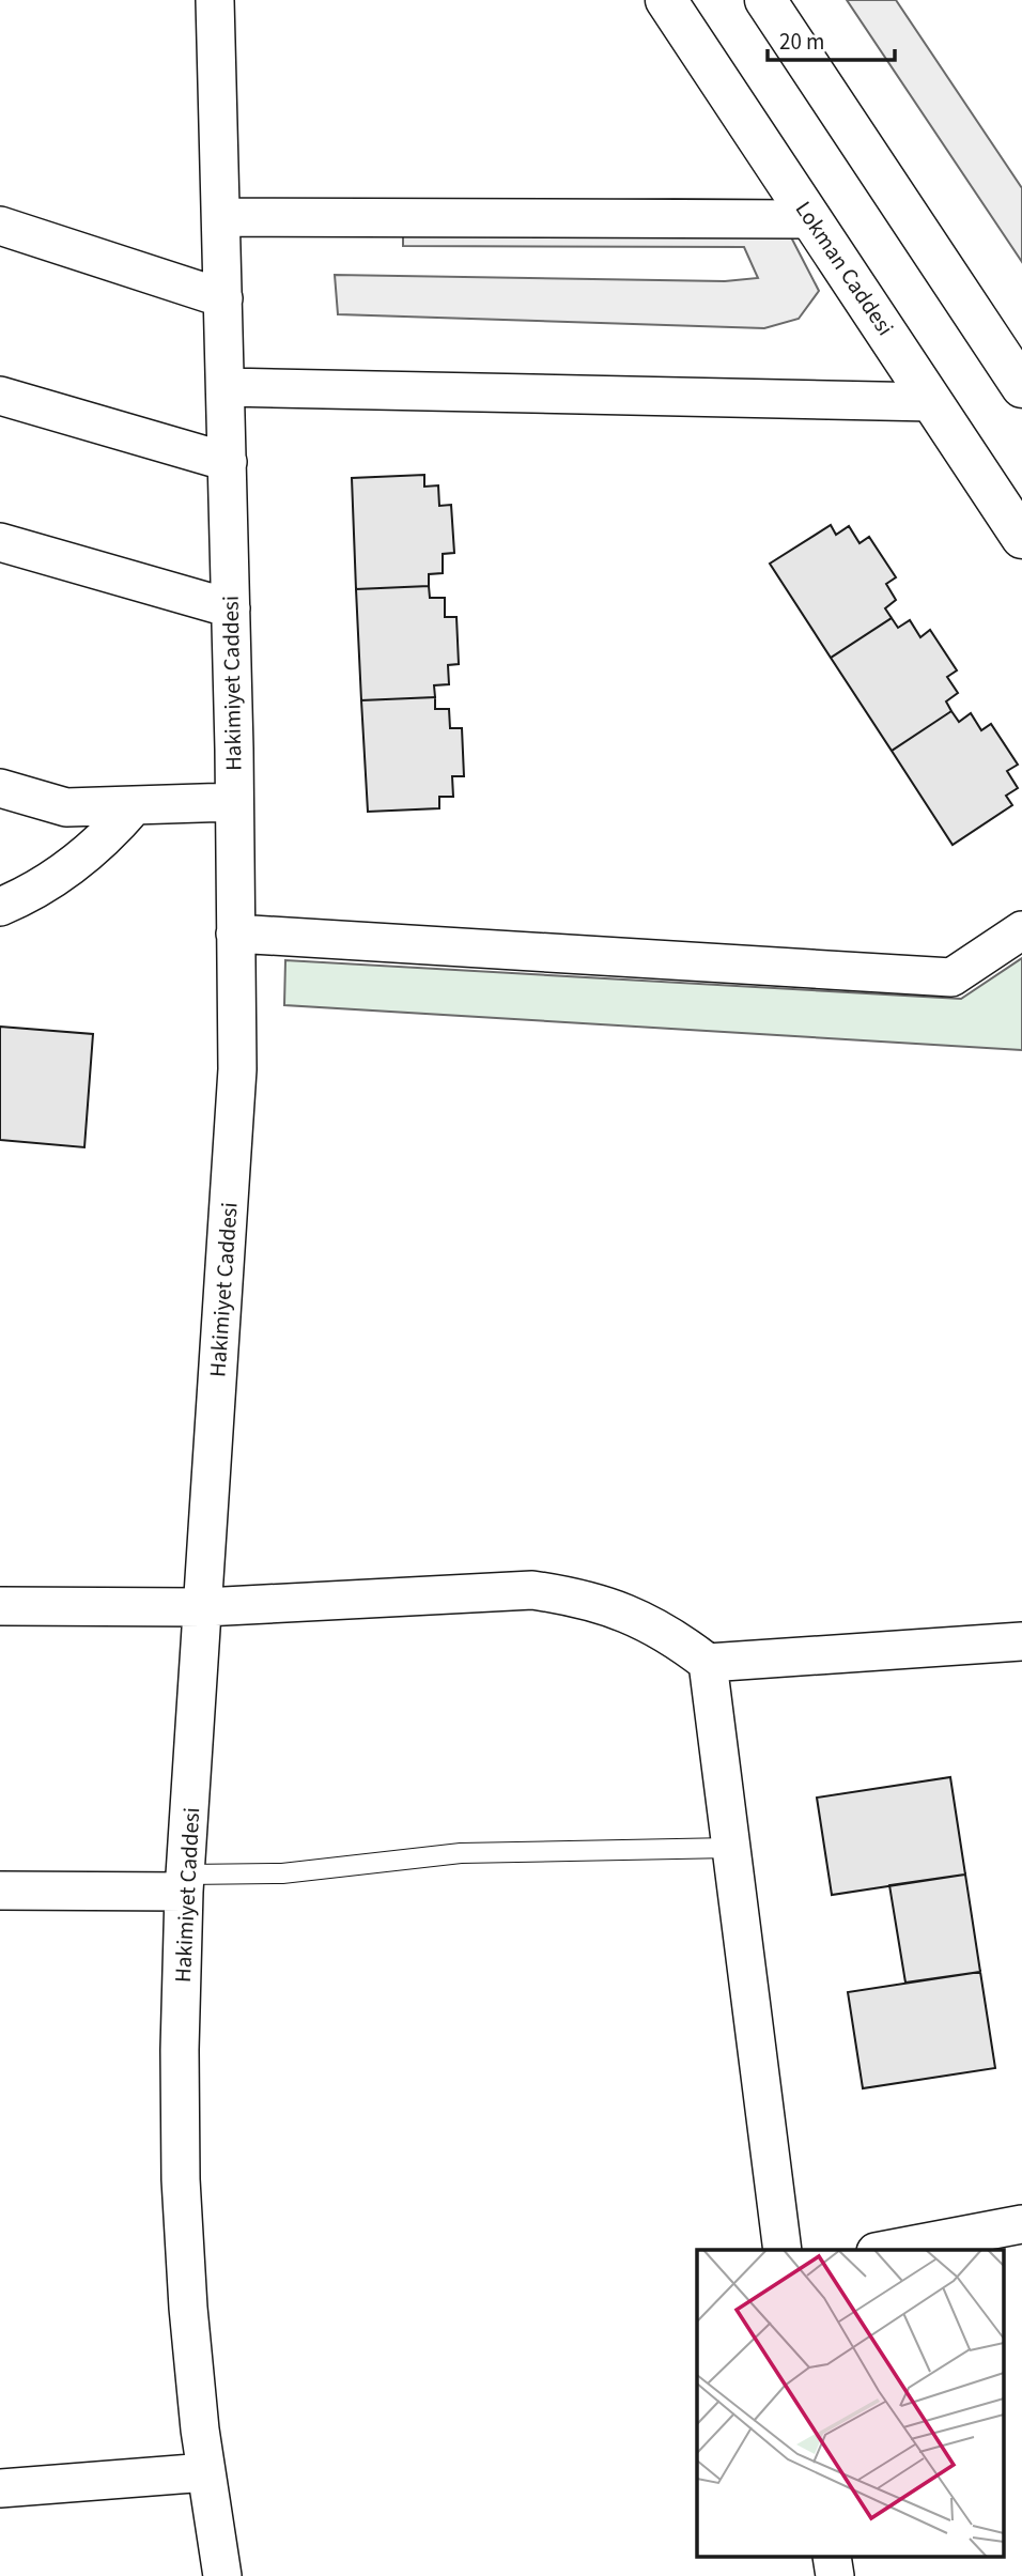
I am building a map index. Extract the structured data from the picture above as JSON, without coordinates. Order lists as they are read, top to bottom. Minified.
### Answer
{"streets":{"street":["Lokman Caddesi","Hakimiyet Caddesi"]},"scale_bar":"20 m"}
